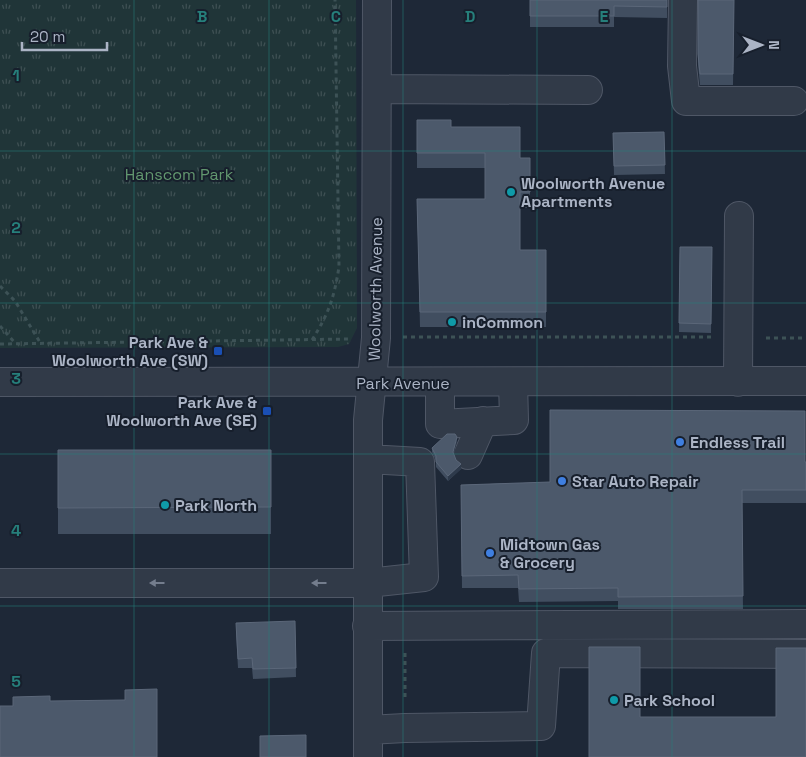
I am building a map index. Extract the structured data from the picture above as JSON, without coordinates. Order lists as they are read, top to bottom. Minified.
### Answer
{"streets":{"street":["Woolworth Avenue","Park Avenue"]},"crossings":[["Woolworth Avenue","Park Avenue"]],"parks":["Hanscom Park"],"places":{"other":["Woolworth Avenue Apartments","inCommon","Endless Trail","Star Auto Repair","Park North","Midtown Gas & Grocery","Park School"],"transit":["Park Ave & Woolworth Ave (SW)","Park Ave & Woolworth Ave (SE)"]},"scale_bar":"20 m","north":"right","grid":{"columns":["B","C","D","E"],"rows":["1","2","3","4","5"]}}
